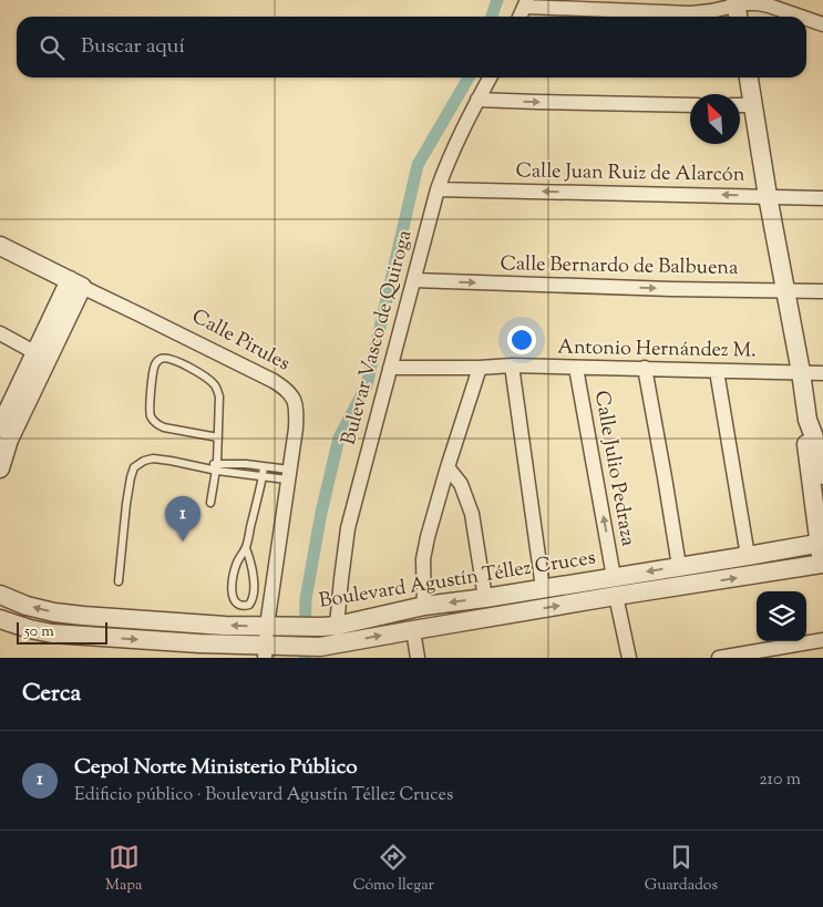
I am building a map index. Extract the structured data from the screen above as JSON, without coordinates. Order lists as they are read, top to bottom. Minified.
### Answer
{"streets":{"street":["Calle Juan Ruiz de Alarcón","Calle Bernardo de Balbuena","Bulevar Vasco de Quiroga","Calle Pirules","Antonio Hernández M.","Calle Julio Pedraza","Boulevard Agustín Téllez Cruces"]},"crossings":[["Calle Juan Ruiz de Alarcón","Bulevar Vasco de Quiroga"],["Calle Bernardo de Balbuena","Bulevar Vasco de Quiroga"],["Bulevar Vasco de Quiroga","Antonio Hernández M."],["Bulevar Vasco de Quiroga","Boulevard Agustín Téllez Cruces"],["Calle Pirules","Boulevard Agustín Téllez Cruces"],["Antonio Hernández M.","Calle Julio Pedraza"],["Calle Julio Pedraza","Boulevard Agustín Téllez Cruces"]],"one_way":["Calle Bernardo de Balbuena"],"scale_bar":"50 m","north":"top left","page":{"search":"Buscar aquí","pins":"1","scale":"50 m","heading":"Cerca","list":[{"mark":"1","name":"Cepol Norte Ministerio Público","note":"Edificio público · Boulevard Agustín Téllez Cruces","value":"210 m"}],"nav":["Mapa","Cómo llegar","Guardados"]}}
